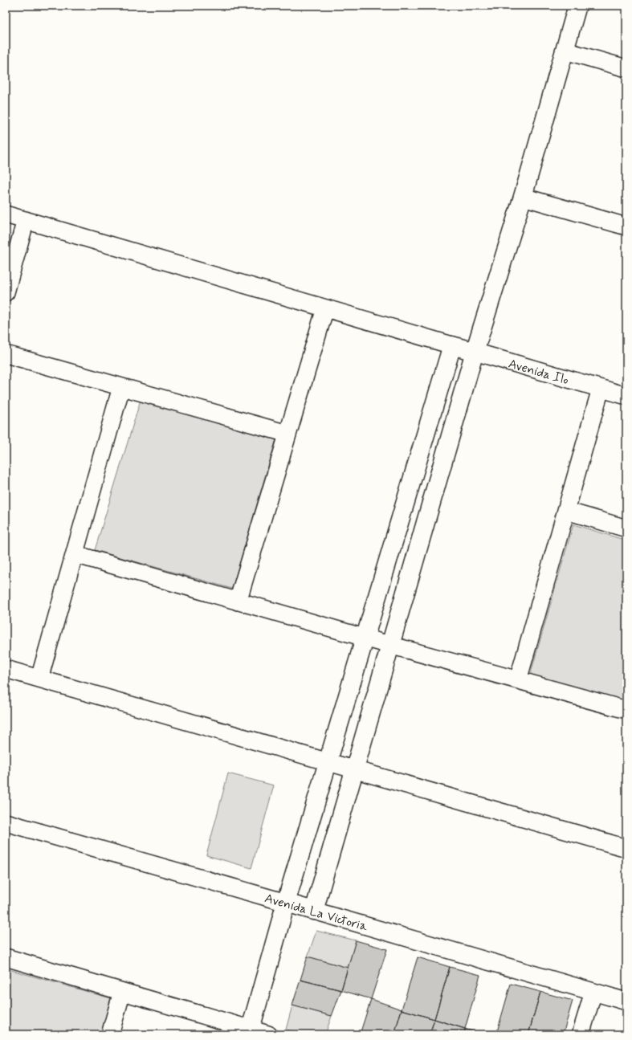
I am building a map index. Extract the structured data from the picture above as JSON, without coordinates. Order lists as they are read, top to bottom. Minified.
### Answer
{"streets":{"street":["Avenida Ilo","Avenida La Victoria"]}}
